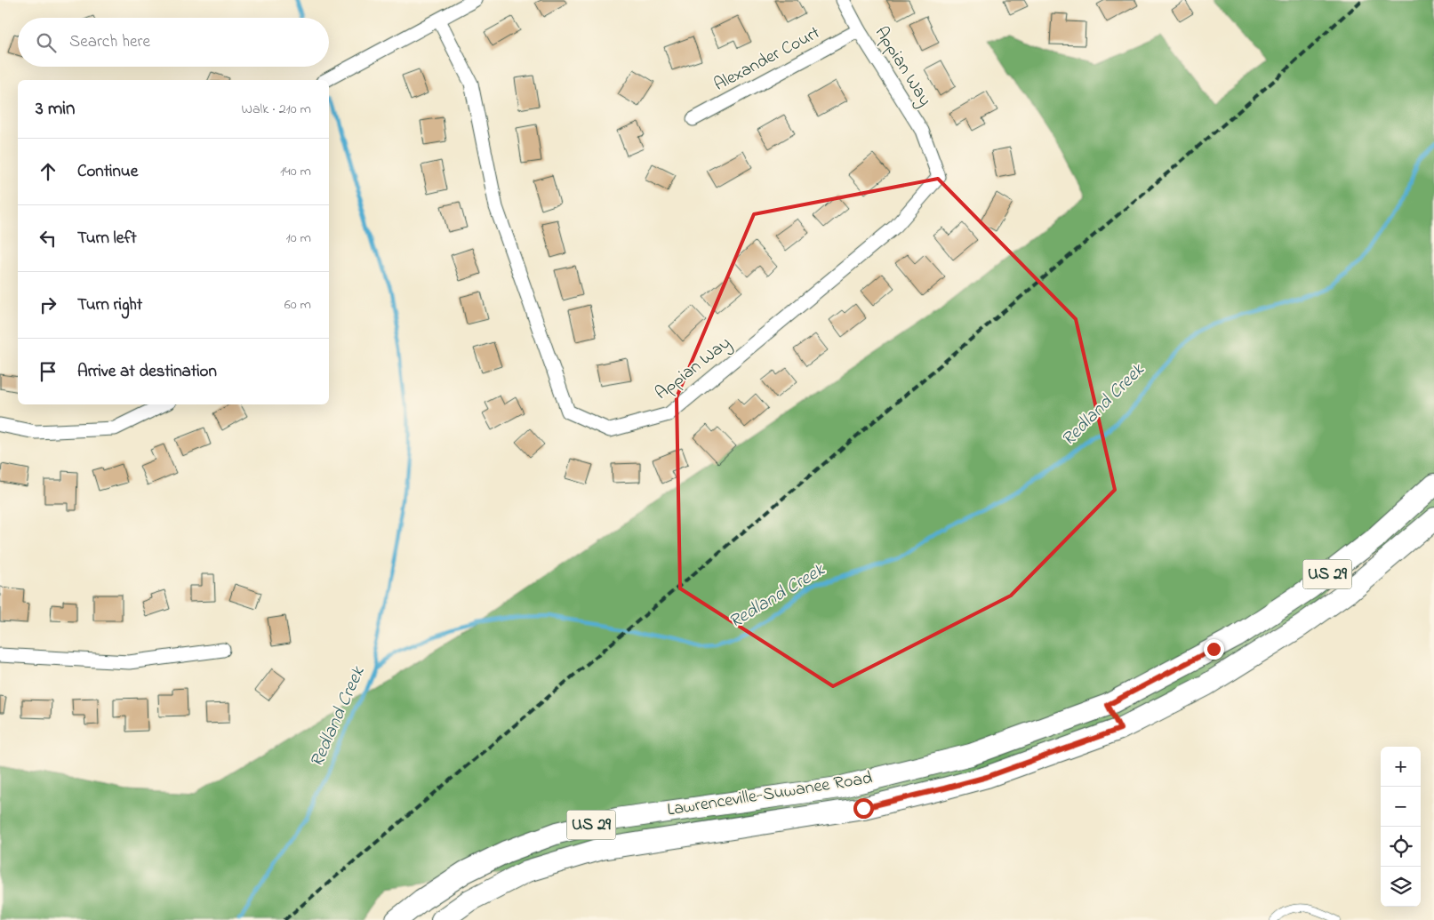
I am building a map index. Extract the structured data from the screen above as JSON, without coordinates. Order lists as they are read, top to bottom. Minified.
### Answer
{"streets":{"main road":["US 29","Lawrenceville-Suwanee Road"],"street":["Alexander Court","Appian Way"]},"crossings":[["Alexander Court","Appian Way"]],"water":["Redland Creek"],"page":{"search":"Search here","heading":["3 min","Walk · 210 m"],"list":[["Continue","140 m"],["Turn left","10 m"],["Turn right","60 m"],"Arrive at destination"],"map_buttons":["+","−"]}}
